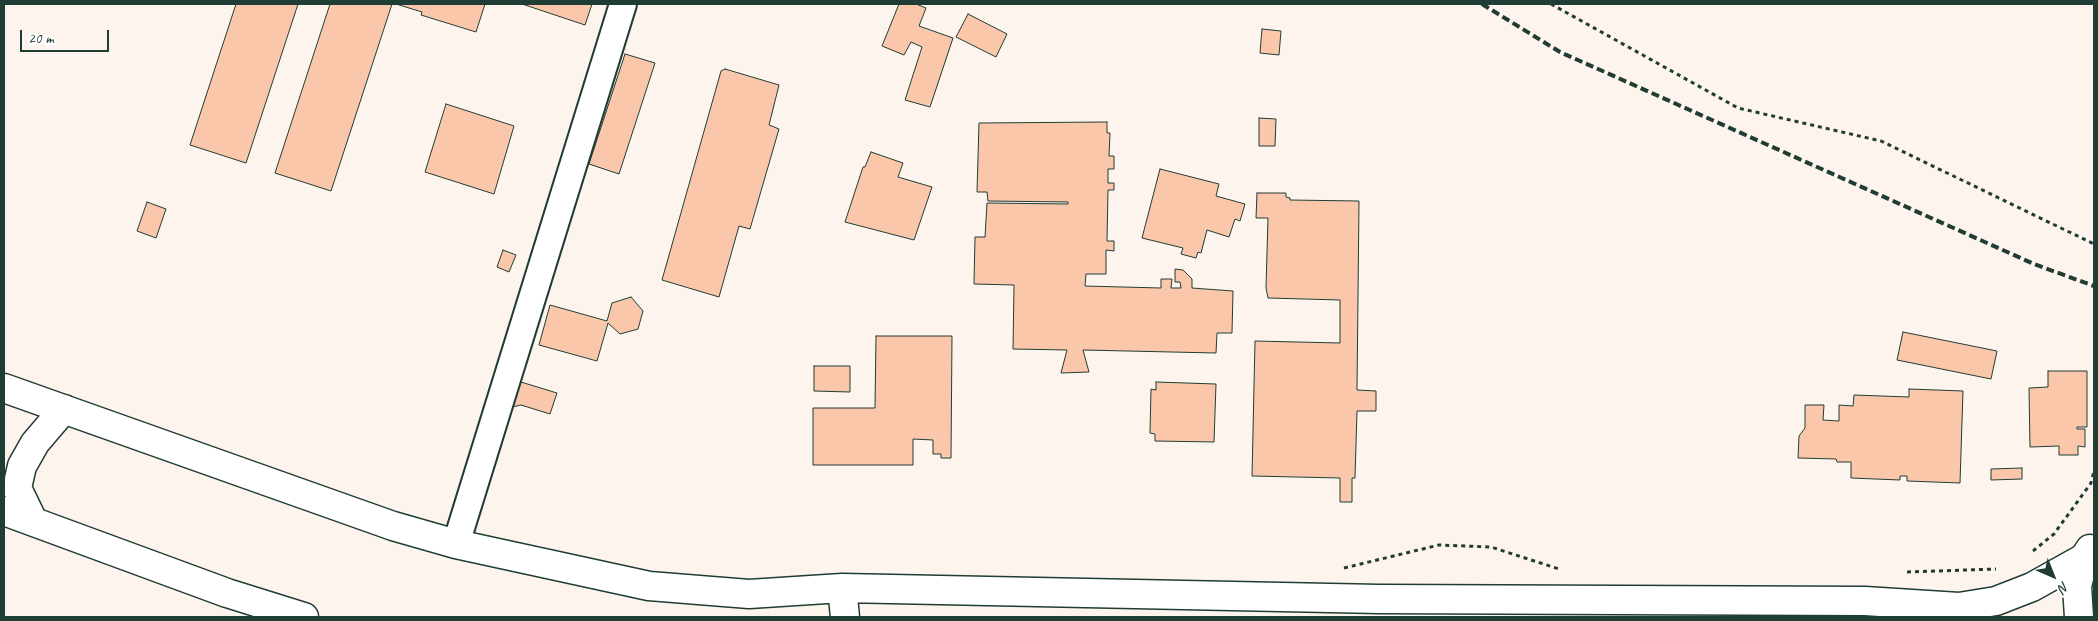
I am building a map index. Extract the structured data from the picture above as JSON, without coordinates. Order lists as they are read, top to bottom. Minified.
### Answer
{"scale_bar":"20 m","north":"bottom right"}
